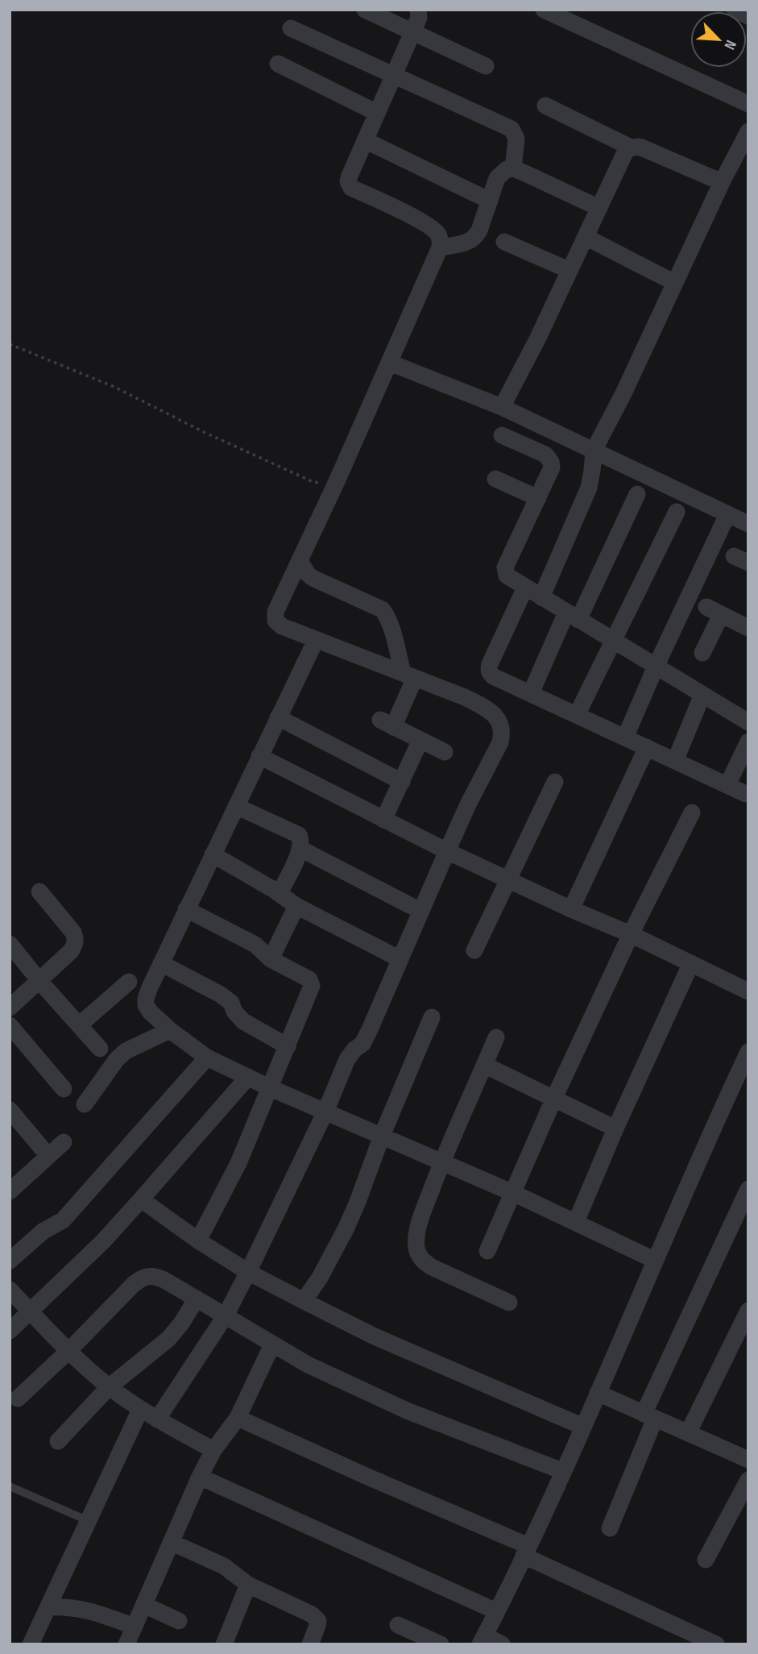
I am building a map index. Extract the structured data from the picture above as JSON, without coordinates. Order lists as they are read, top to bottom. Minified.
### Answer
{"north":"bottom right"}
